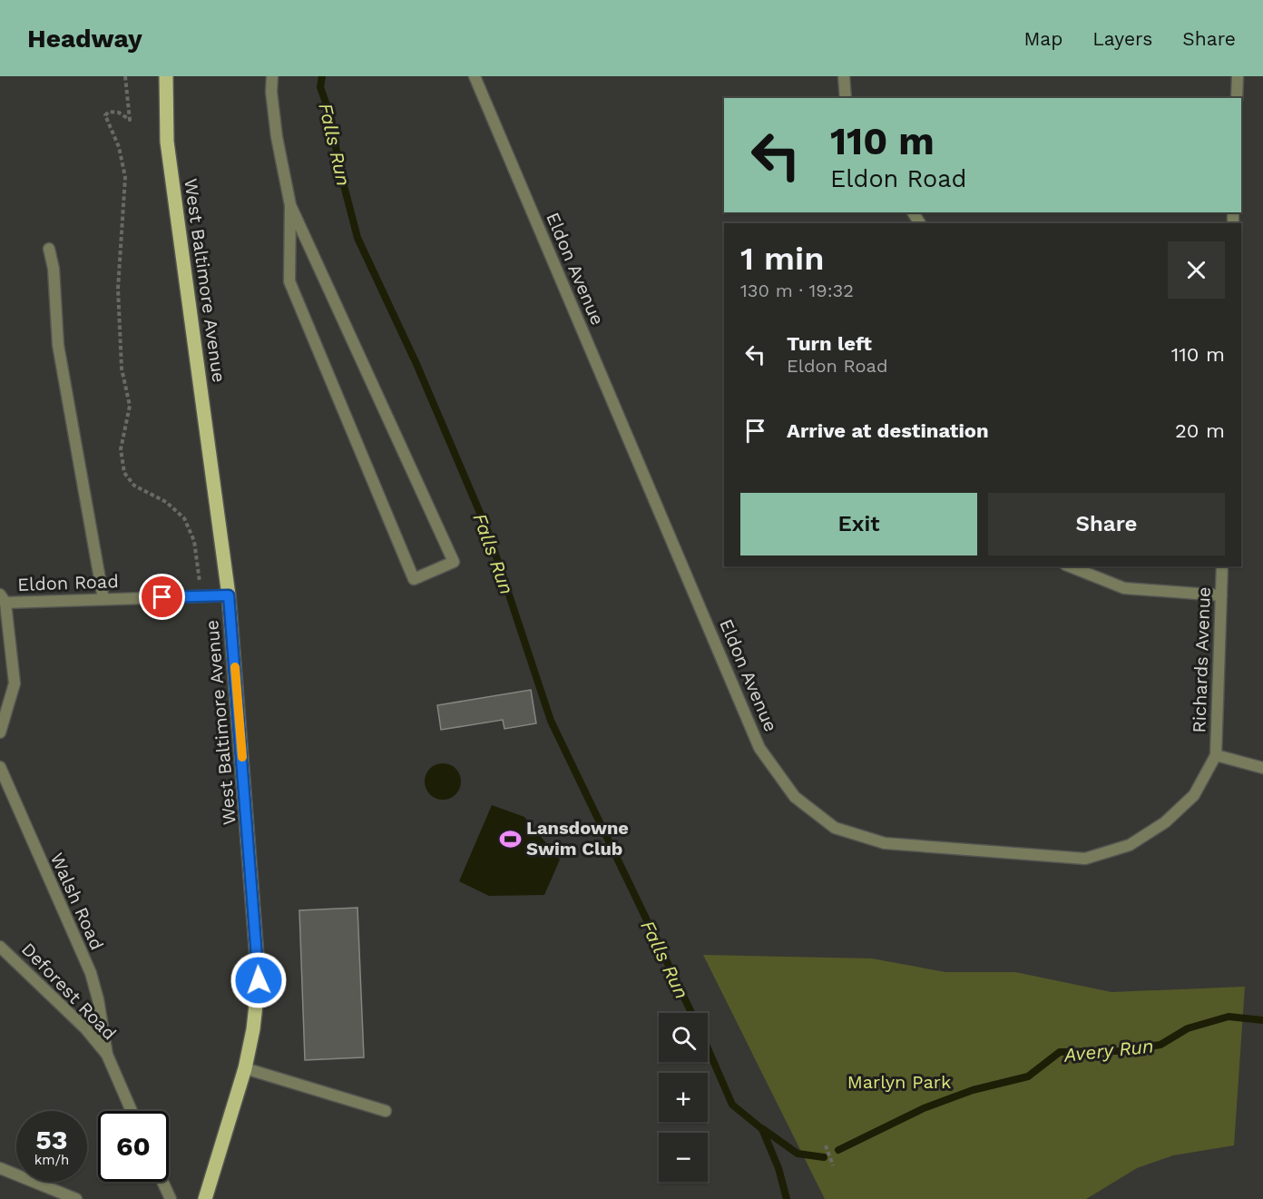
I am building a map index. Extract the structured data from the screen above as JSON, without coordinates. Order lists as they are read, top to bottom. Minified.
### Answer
{"streets":{"main road":["West Baltimore Avenue"],"street":["Eldon Avenue","Eldon Road","Richards Avenue","Walsh Road","Deforest Road"]},"crossings":[["Eldon Avenue","Richards Avenue"],["West Baltimore Avenue","Eldon Road"],["Walsh Road","Deforest Road"]],"water":["Falls Run","Avery Run"],"parks":["Marlyn Park"],"places":{"sports":["Lansdowne Swim Club"]},"page":{"header":"Headway","nav":["Map","Layers","Share"],"turn":["110 m","Eldon Road"],"heading":["1 min","130 m · 19:32"],"list":[{"name":"Turn left","note":"Eldon Road","value":"110 m"},{"name":"Arrive at destination","value":"20 m"}],"buttons":["Exit","Share"],"map_buttons":["+","−"],"speed":"53 km/h","limit":"60"}}
